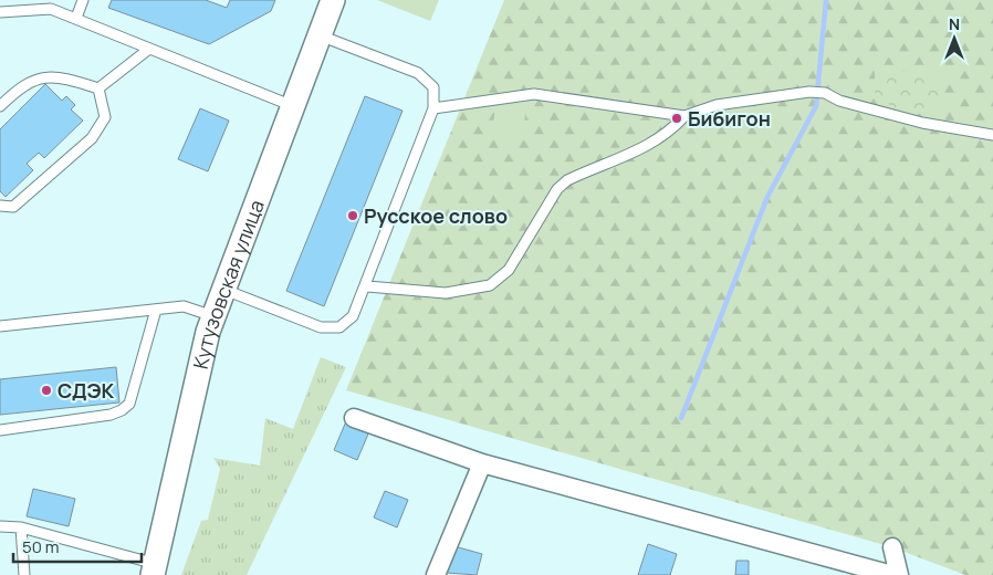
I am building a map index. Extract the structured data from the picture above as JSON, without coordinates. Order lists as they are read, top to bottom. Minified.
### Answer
{"streets":{"street":["Кутузовская улица"]},"places":["Бибигон","Русское слово","СДЭК"],"scale_bar":"50 m","north":"top"}
